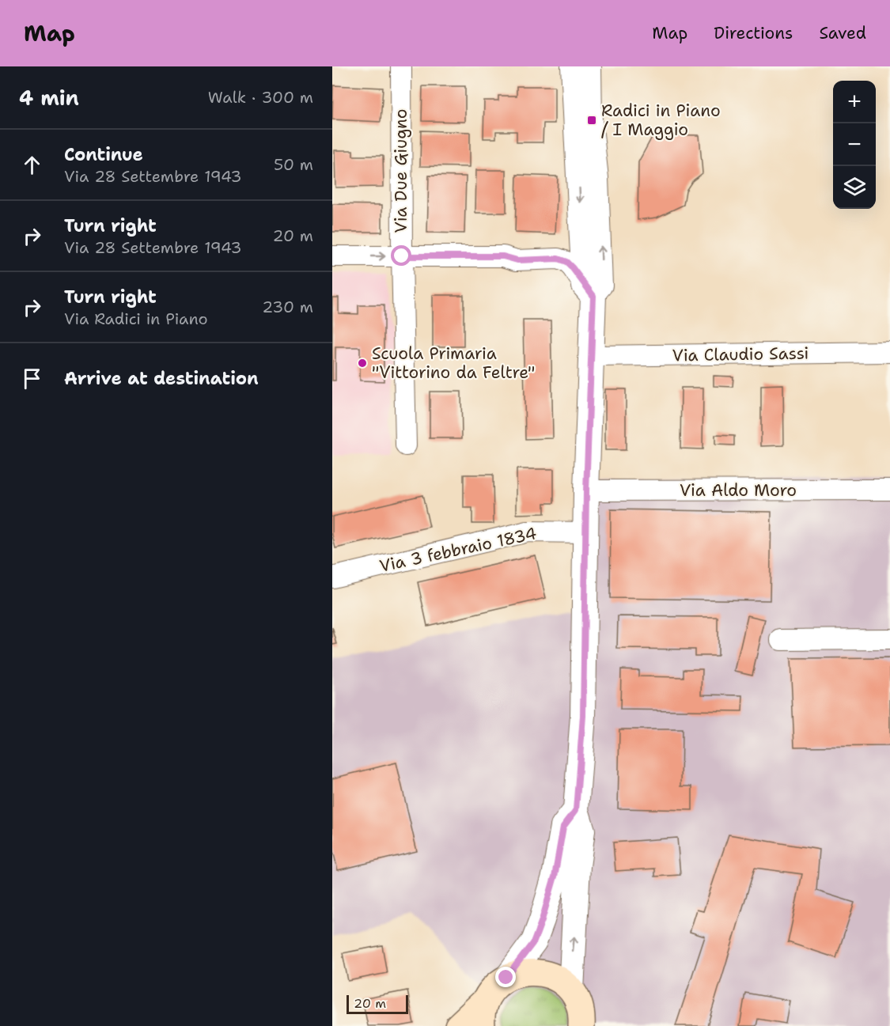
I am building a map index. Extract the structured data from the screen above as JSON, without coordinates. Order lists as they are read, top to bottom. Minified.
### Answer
{"streets":{"street":["Via Due Giugno","Via Claudio Sassi","Via Aldo Moro","Via 3 febbraio 1834"]},"places":{"transit":["Radici in Piano / I Maggio"],"other":["Scuola Primaria \"Vittorino da Feltre\""]},"scale_bar":"20 m","page":{"header":"Map","nav":["Map","Directions","Saved"],"heading":["4 min","Walk · 300 m"],"map_buttons":["+","−"],"list":[["Continue","Via 28 Settembre 1943","50 m"],["Turn right","Via 28 Settembre 1943","20 m"],["Turn right","Via Radici in Piano","230 m"],"Arrive at destination"],"scale":"20 m"}}
